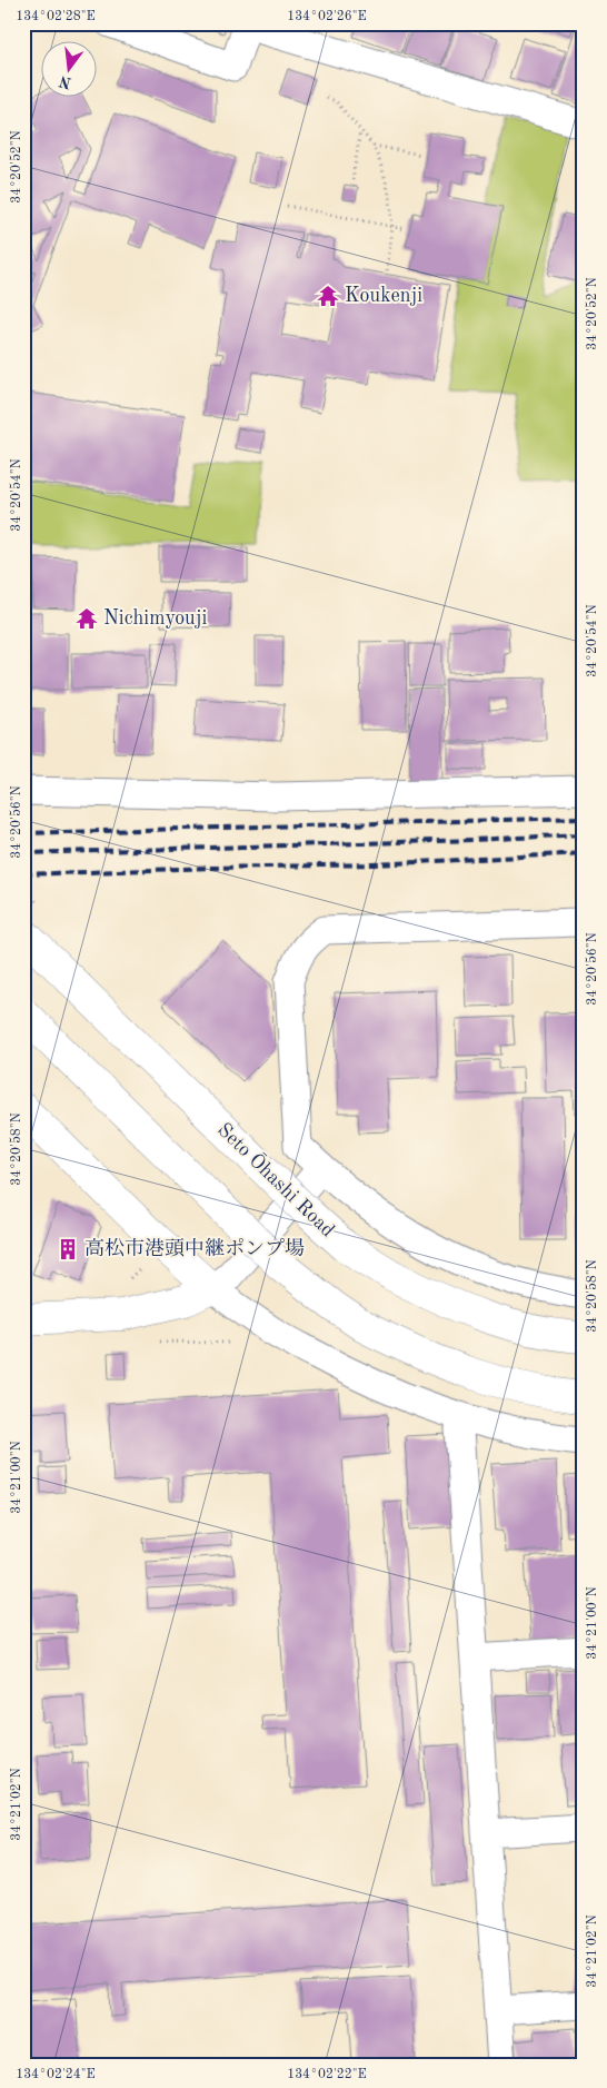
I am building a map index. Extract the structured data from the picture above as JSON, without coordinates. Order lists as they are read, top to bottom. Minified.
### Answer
{"streets":{"street":["Seto Ōhashi Road"]},"places":{"temple":["Koukenji","Nichimyouji"],"building":["高松市港頭中継ポンプ場"]},"north":"bottom","coordinates":["134°02'28\"E","134°02'26\"E","34°20'52\"N","34°20'54\"N","34°20'56\"N","34°20'58\"N","34°21'00\"N","34°21'02\"N","134°02'24\"E","134°02'22\"E"]}
